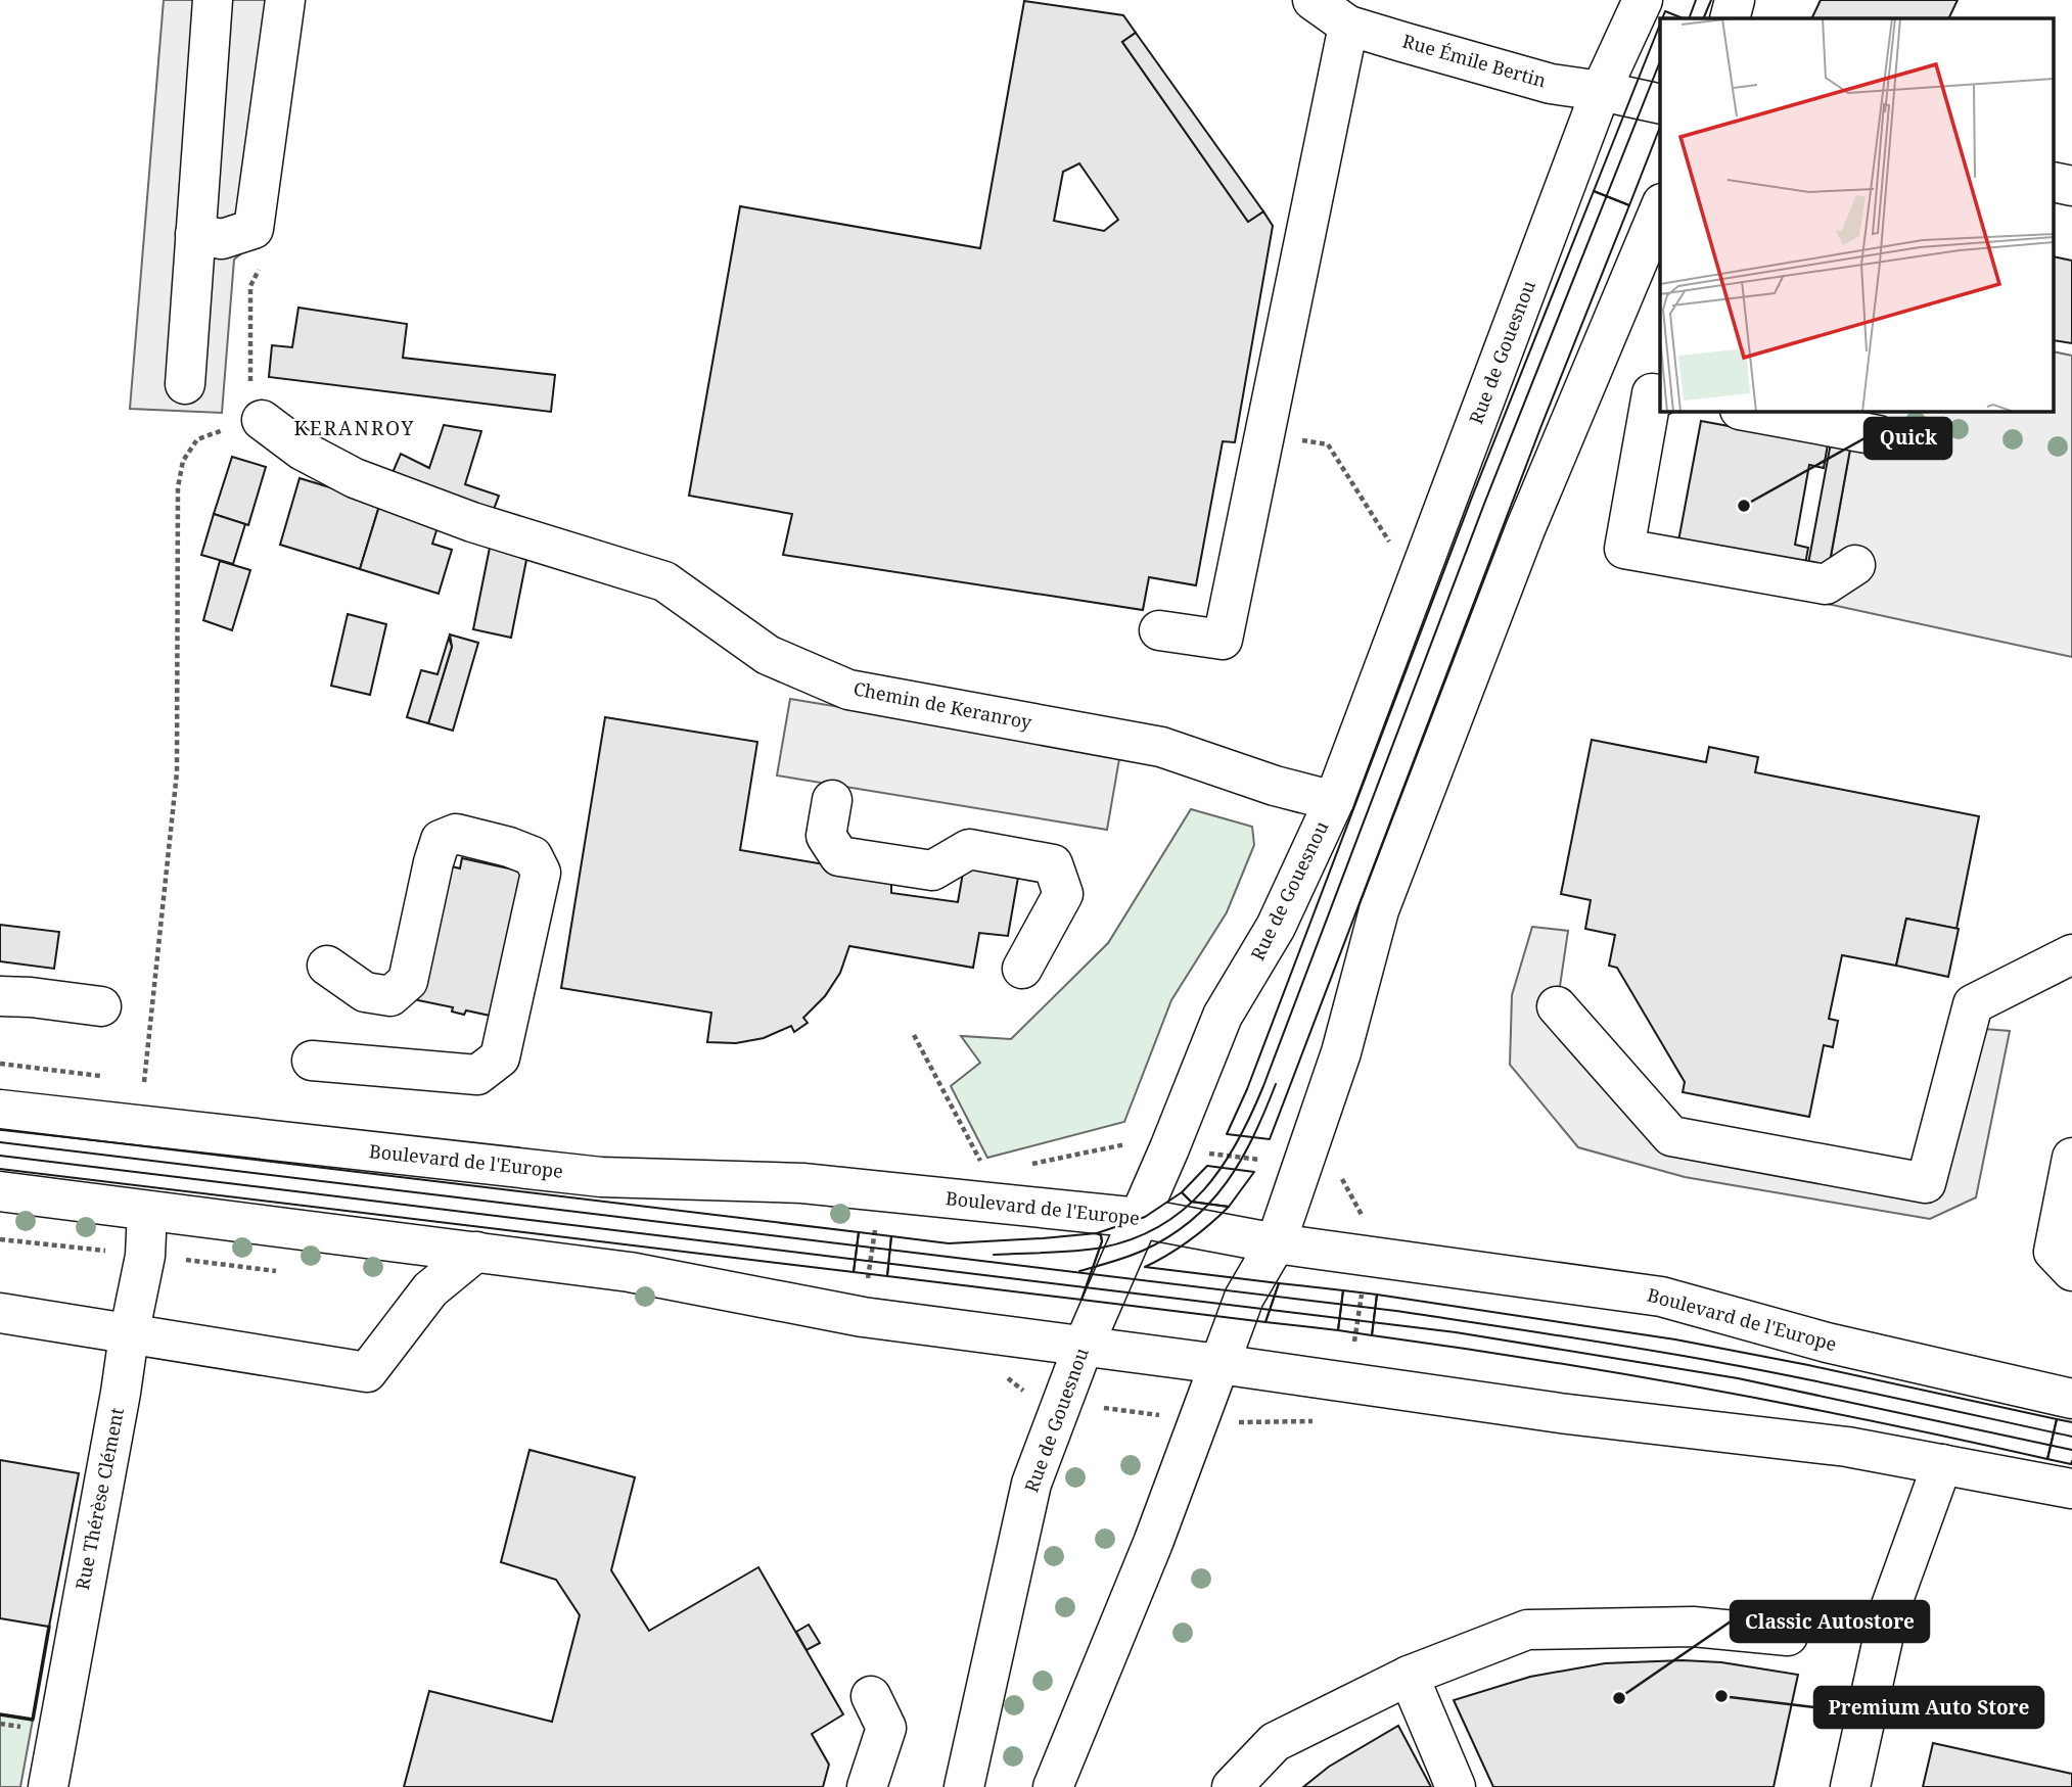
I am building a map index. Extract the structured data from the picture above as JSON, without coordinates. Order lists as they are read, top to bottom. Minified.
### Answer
{"streets":{"main road":["Rue Émile Bertin","Rue de Gouesnou","Chemin de Keranroy","Boulevard de l'Europe","Rue Thérèse Clément"]},"crossings":[["Rue Émile Bertin","Rue de Gouesnou"],["Rue de Gouesnou","Chemin de Keranroy"],["Rue de Gouesnou","Boulevard de l'Europe"]],"districts":["KERANROY"],"places":["Quick","Premium Auto Store","Classic Autostore"]}
